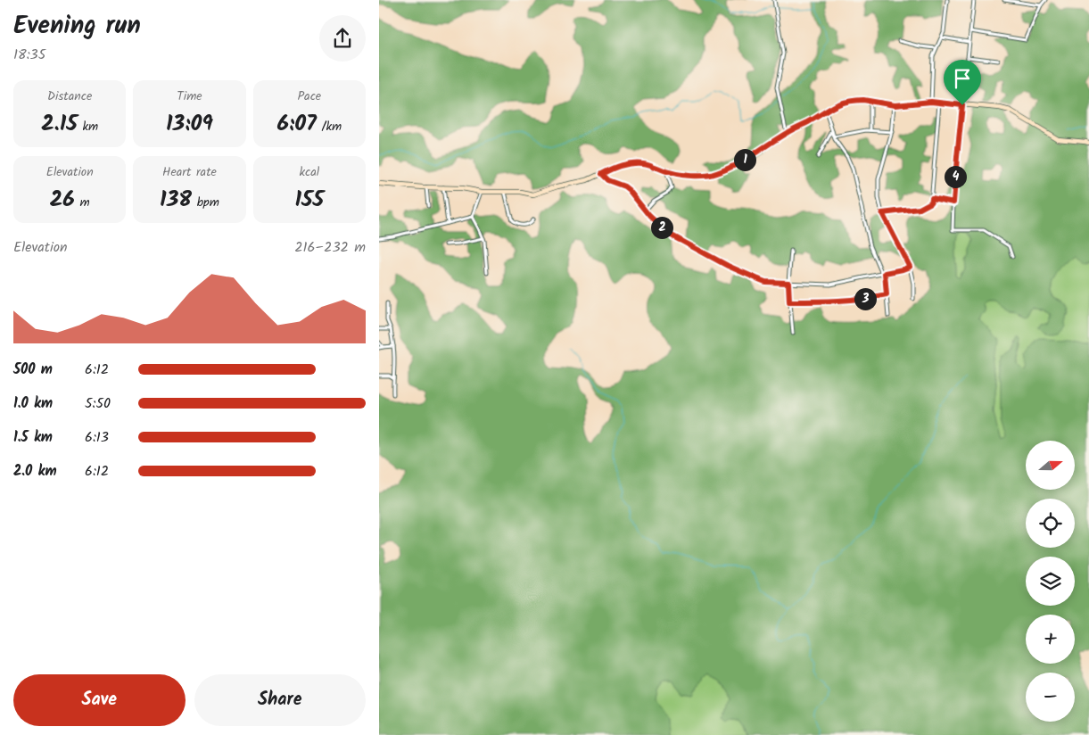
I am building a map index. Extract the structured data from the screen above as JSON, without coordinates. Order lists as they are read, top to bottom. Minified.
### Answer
{"north":"right","page":{"heading":["Evening run","18:35"],"stats":[["Distance","2.15 km"],["Time","13:09"],["Pace","6:07 /km"],["Elevation","26 m"],["Heart rate","138 bpm"],["kcal","155"]],"pins":["1","4","2","3"],"chart":["Elevation","216–232 m"],"list":[{"name":"500 m","note":"6:12"},{"name":"1.0 km","note":"5:50"},{"name":"1.5 km","note":"6:13"},{"name":"2.0 km","note":"6:12"}],"map_buttons":["+","−"],"buttons":["Save","Share"]}}
